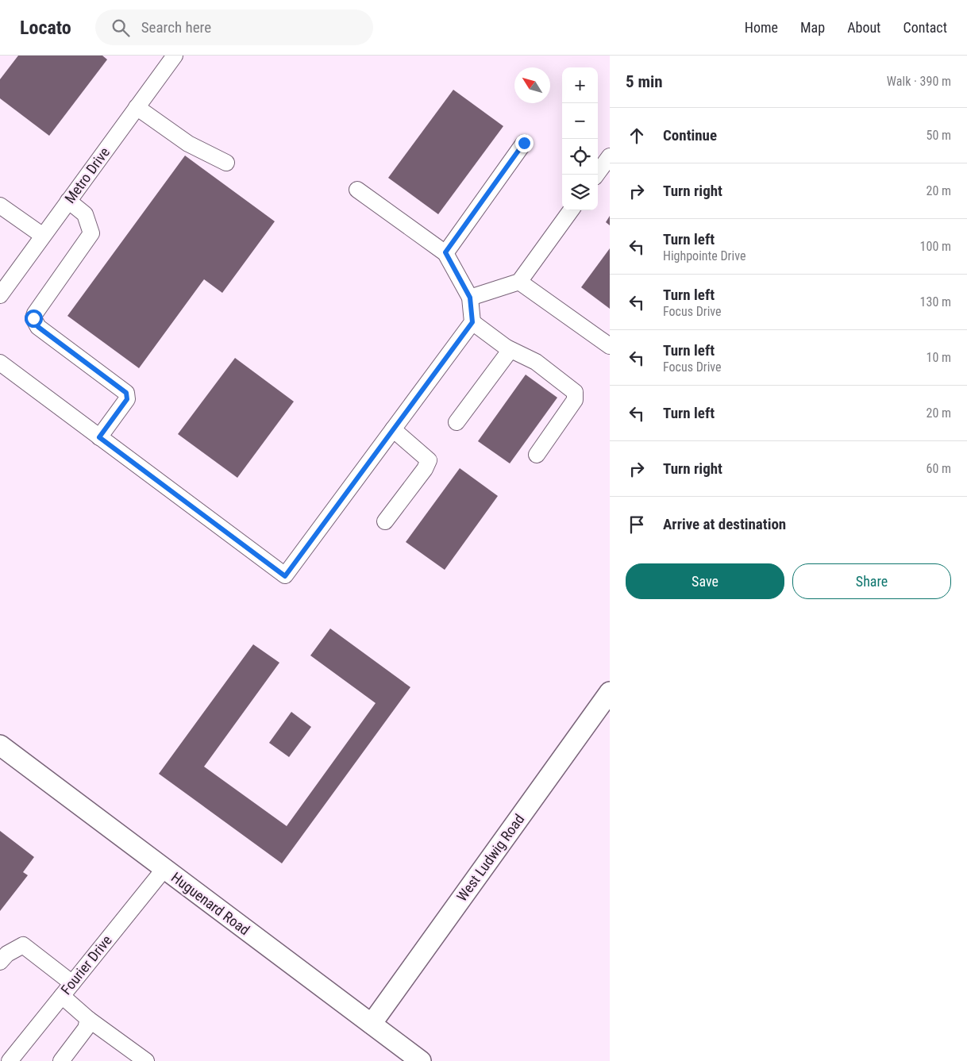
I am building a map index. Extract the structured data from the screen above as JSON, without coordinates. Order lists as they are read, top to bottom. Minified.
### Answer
{"streets":{"main road":["West Ludwig Road","Huguenard Road"],"street":["Metro Drive","Fourier Drive"]},"crossings":[["West Ludwig Road","Huguenard Road"],["Huguenard Road","Fourier Drive"]],"north":"top left","page":{"header":"Locato","search":"Search here","nav":["Home","Map","About","Contact"],"heading":["5 min","Walk · 390 m"],"map_buttons":["+","−"],"list":[["Continue","50 m"],["Turn right","20 m"],["Turn left","Highpointe Drive","100 m"],["Turn left","Focus Drive","130 m"],["Turn left","Focus Drive","10 m"],["Turn left","20 m"],["Turn right","60 m"],"Arrive at destination"],"buttons":["Save","Share"]}}
